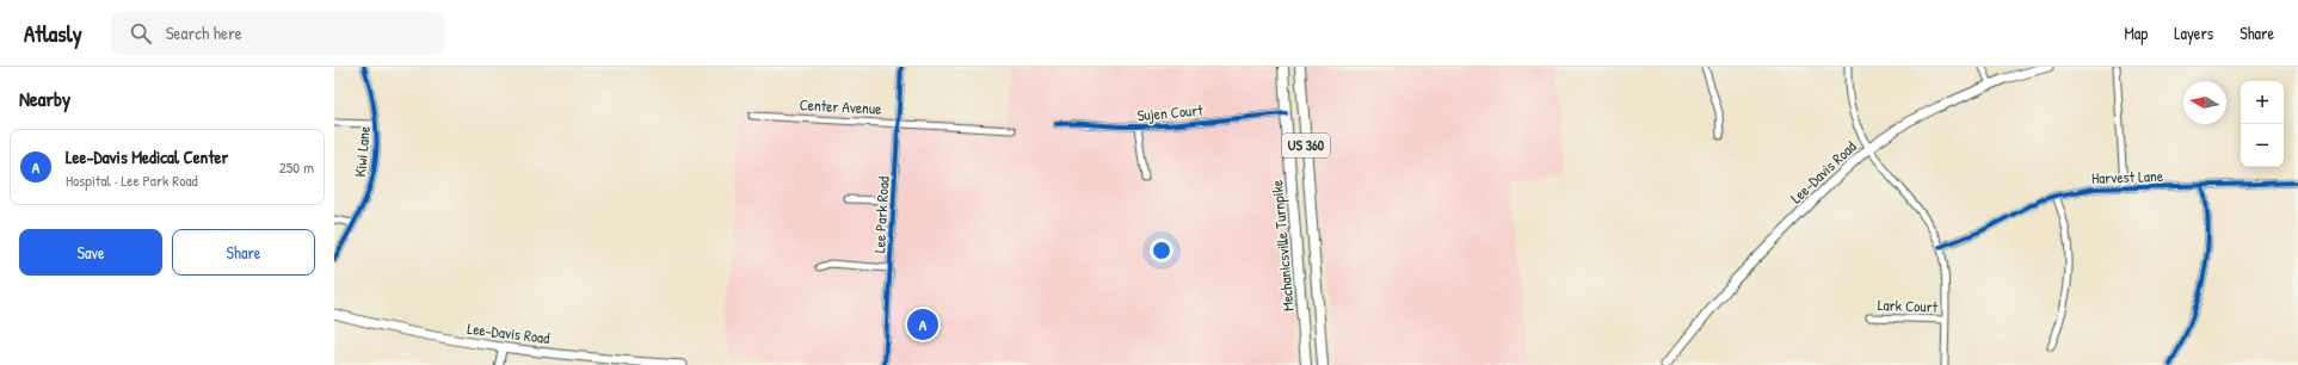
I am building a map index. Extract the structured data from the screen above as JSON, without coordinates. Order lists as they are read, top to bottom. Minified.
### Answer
{"streets":{"highway":["US 360","Mechanicsville Turnpike"],"main road":["Lee-Davis Road"],"street":["Center Avenue","Sujen Court","Kiwi Lane","Harvest Lane","Lee Park Road","Lark Court"]},"crossings":[["Center Avenue","Lee Park Road"],["Sujen Court","Mechanicsville Turnpike"]],"north":"left","page":{"header":"Atlasly","search":"Search here","nav":["Map","Layers","Share"],"heading":"Nearby","map_buttons":["+","−"],"list":[{"mark":"A","name":"Lee-Davis Medical Center","note":"Hospital · Lee Park Road","value":"250 m"}],"buttons":["Save","Share"],"pins":"A"}}
